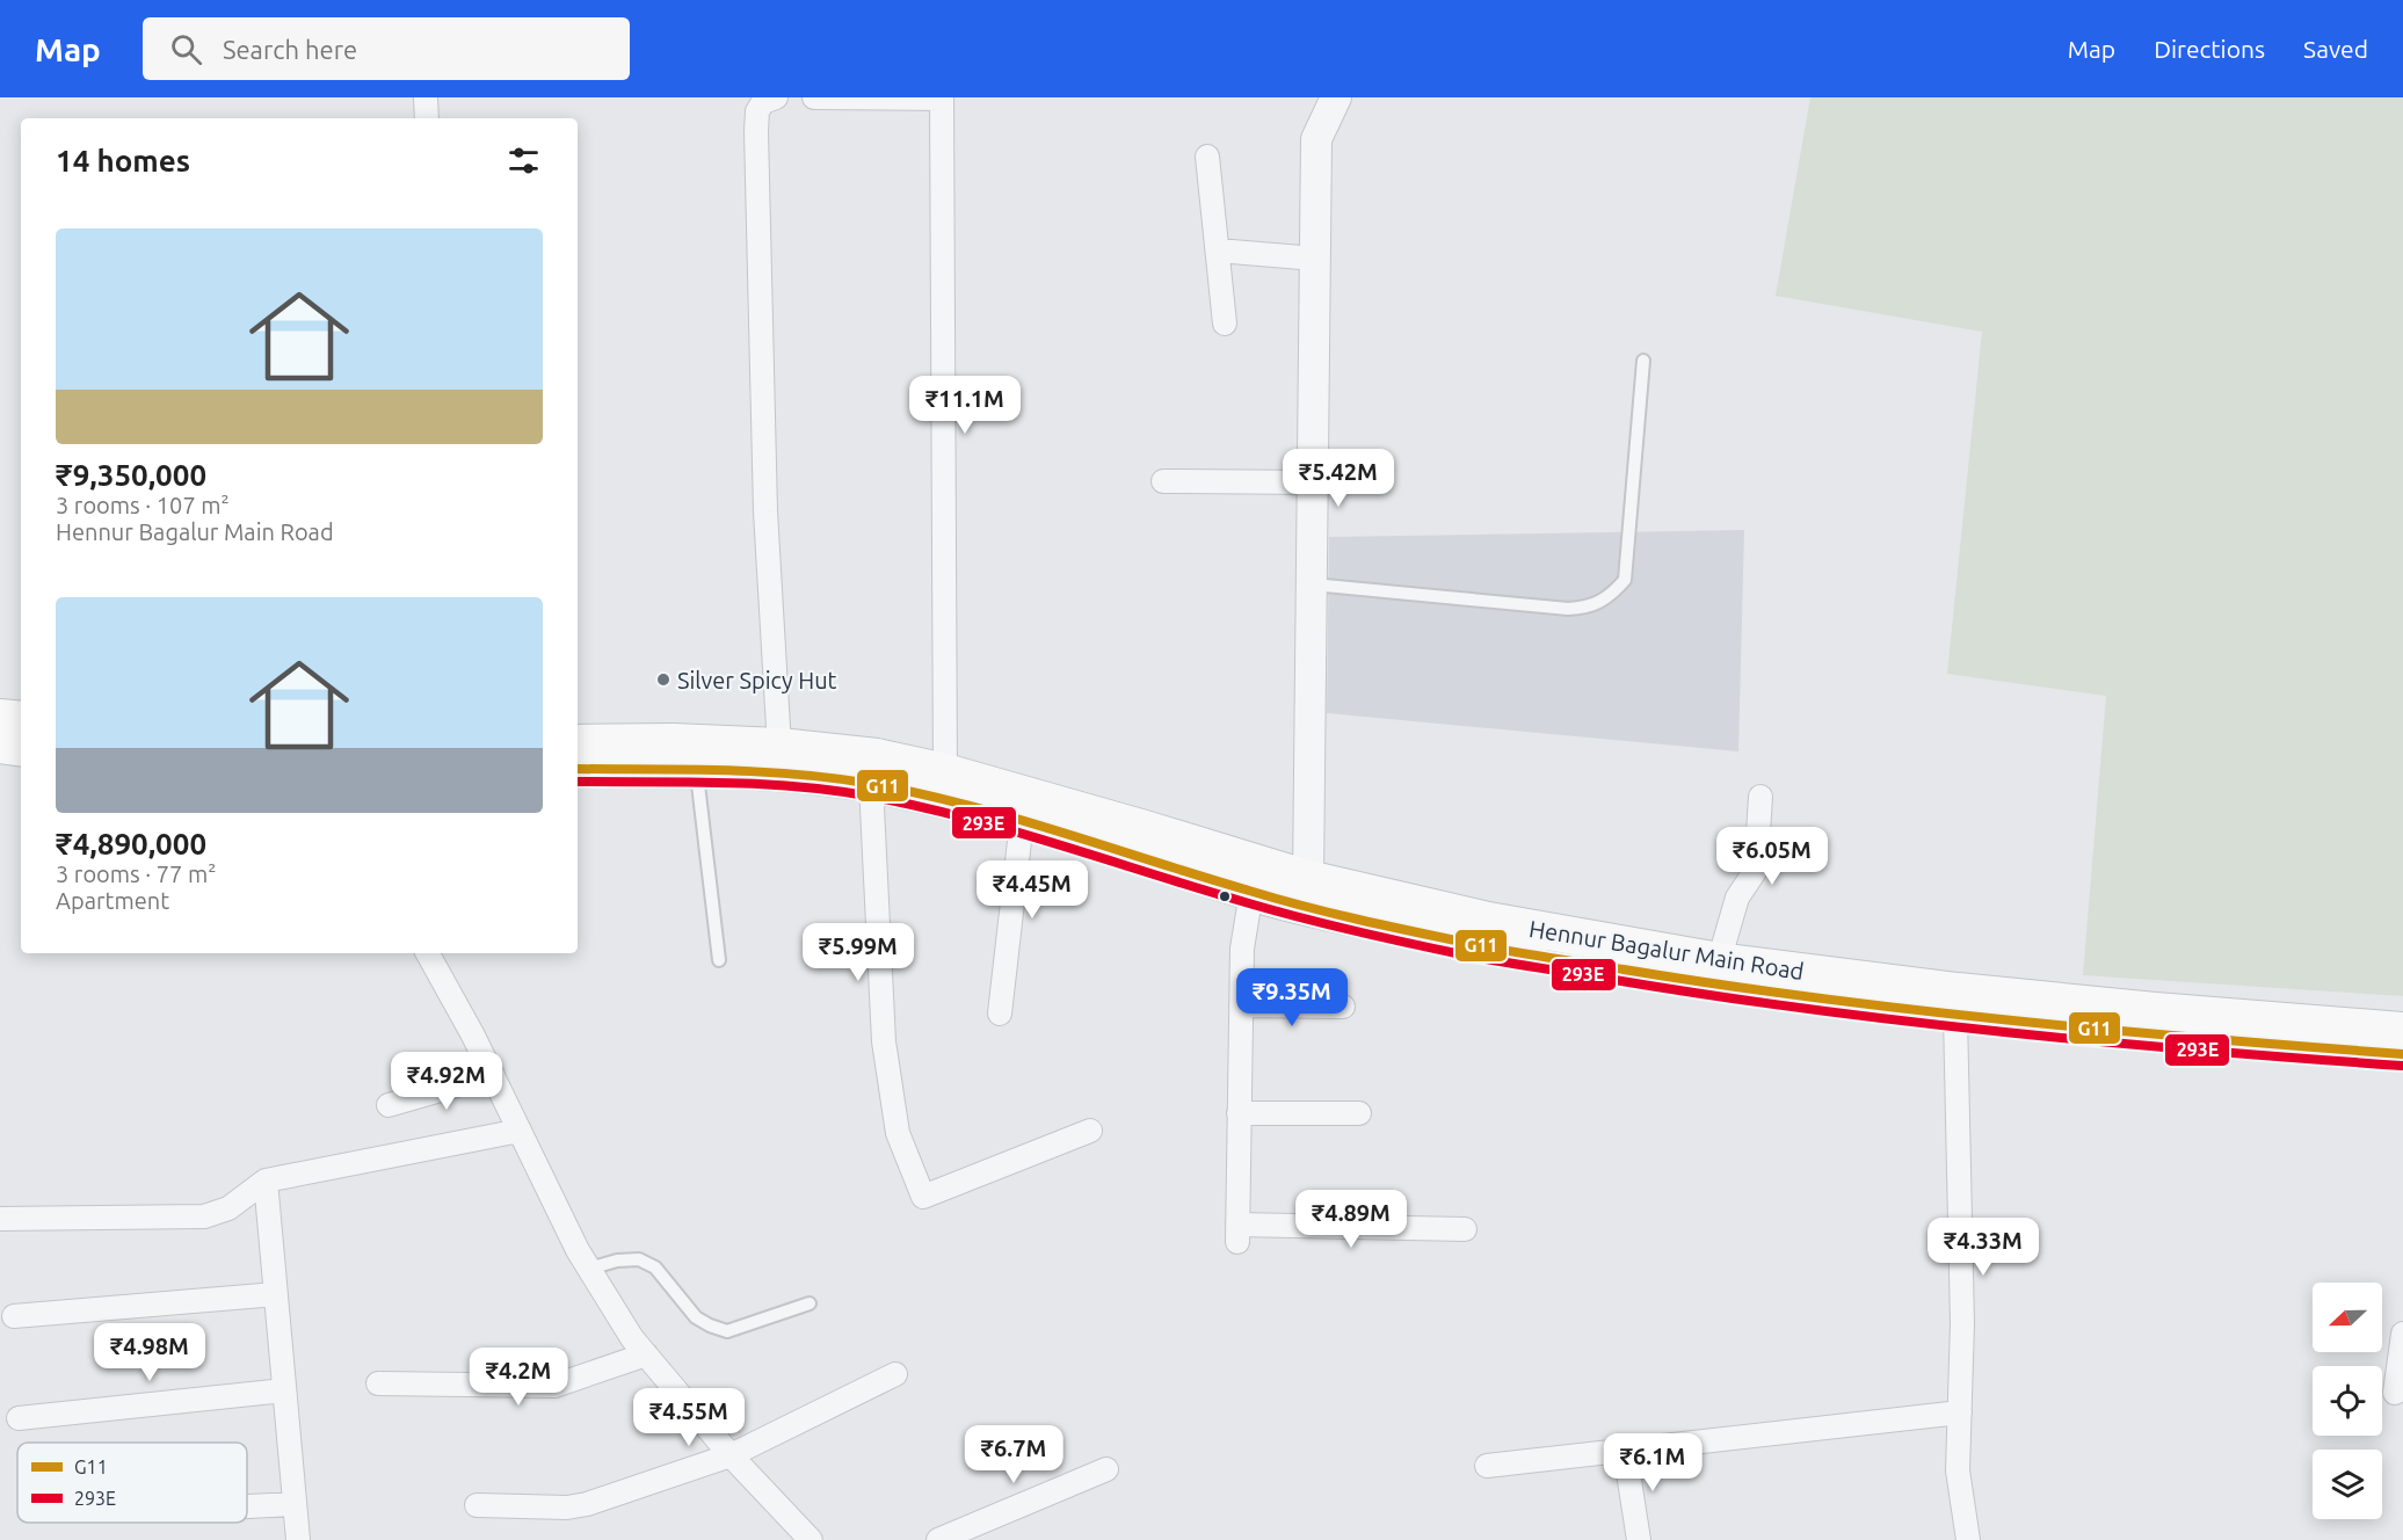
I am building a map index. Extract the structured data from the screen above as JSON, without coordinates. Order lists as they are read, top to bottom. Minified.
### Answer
{"streets":{"main road":["Hennur Bagalur Main Road"]},"places":["Silver Spicy Hut"],"lines":["transit line G11","transit line 293E"],"legend":["G11","293E"],"north":"left","page":{"header":"Map","search":"Search here","nav":["Map","Directions","Saved"],"heading":"14 homes","list":[{"name":"₹9,350,000","note":"3 rooms · 107 m² · Hennur Bagalur Main Road"},{"name":"₹4,890,000","note":"3 rooms · 77 m² · Apartment"}],"price":["₹11.1M","₹5.42M","₹6.05M","₹4.45M","₹5.99M","₹9.35M","₹4.92M","₹4.89M","₹4.33M","₹4.98M","₹4.2M","₹4.55M","₹6.7M","₹6.1M"]}}
